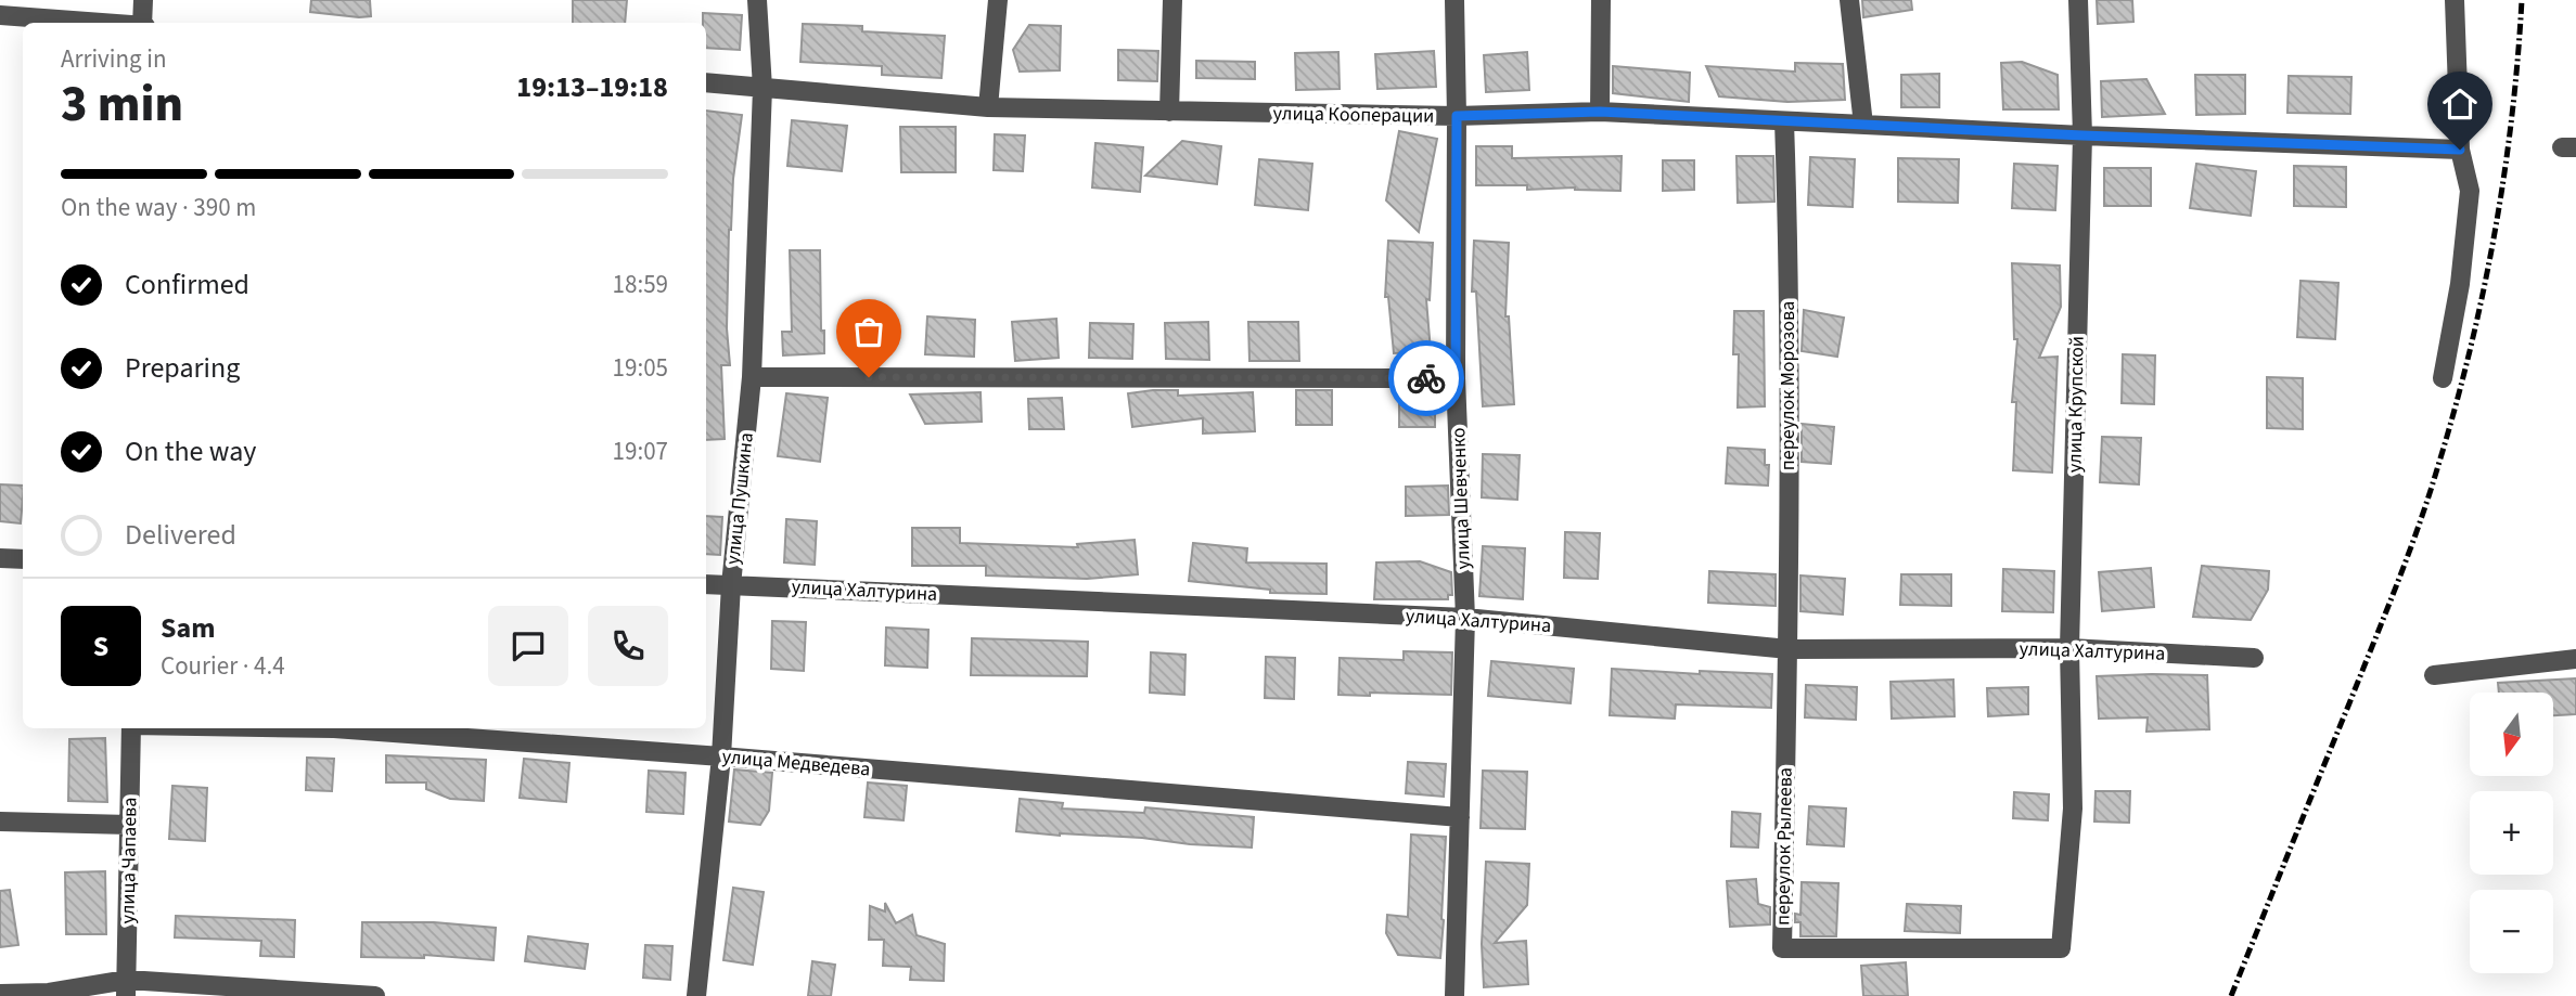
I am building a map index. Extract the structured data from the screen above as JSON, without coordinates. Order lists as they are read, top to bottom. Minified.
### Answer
{"streets":{"street":["улица Кооперации","переулок Морозова","улица Крупской","улица Пушкина","улица Шевченко","улица Халтурина","улица Медведева","переулок Рылеева","улица Чапаева"]},"crossings":[["улица Кооперации","переулок Морозова"],["улица Кооперации","улица Крупской"],["улица Кооперации","улица Пушкина"],["улица Кооперации","улица Шевченко"],["переулок Морозова","улица Халтурина"],["переулок Морозова","переулок Рылеева"],["улица Крупской","улица Халтурина"],["улица Крупской","переулок Рылеева"],["улица Пушкина","улица Халтурина"],["улица Пушкина","улица Медведева"],["улица Шевченко","улица Халтурина"],["улица Шевченко","улица Медведева"],["улица Халтурина","переулок Рылеева"]],"north":"bottom","page":{"heading":["3 min","Arriving in","19:13–19:18"],"panel":["Sam","Courier · 4.4"],"bar":"On the way · 390 m","list":[["Confirmed","18:59"],["Preparing","19:05"],["On the way","19:07"],"Delivered"],"round":"S","map_buttons":["+","−"]}}
